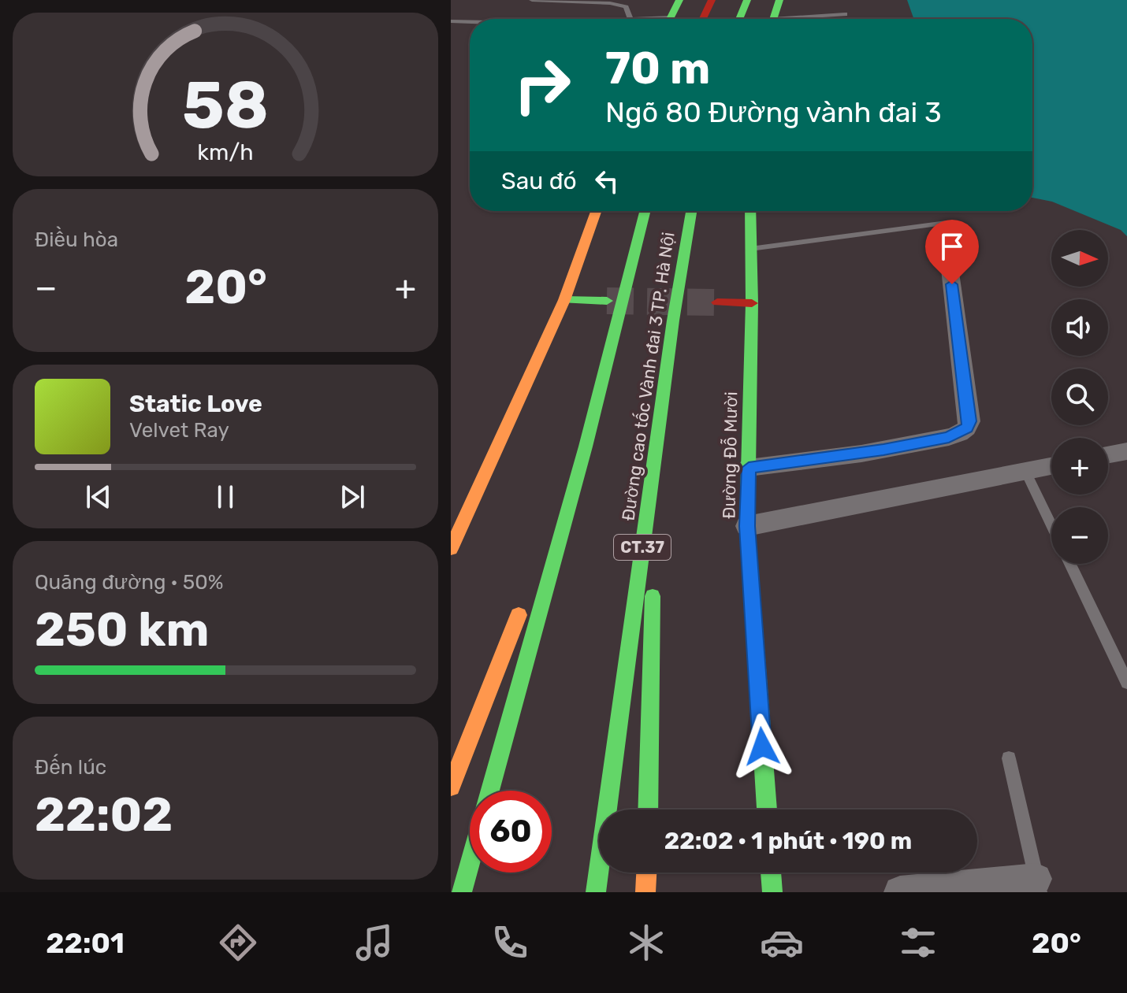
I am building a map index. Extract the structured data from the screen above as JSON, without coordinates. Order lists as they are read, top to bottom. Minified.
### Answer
{"streets":{"main road":["Đường cao tốc Vành đai 3 TP. Hà Nội","Đường Đỗ Mười","CT.37"]},"north":"right","page":{"turn":["70 m","Ngõ 80 Đường vành đai 3"],"then":"Sau đó","tile":["Điều hòa",["Quãng đường · 50%","250 km"],["Đến lúc","22:02"]],"map_buttons":["+","−"],"heat":["−","20°","+"],"song":["Static Love","Velvet Ray"],"limit":"60","trip":"22:02 · 1 phút · 190 m","tabs":["22:01","20°"],"gauge":["58","km/h"]}}
